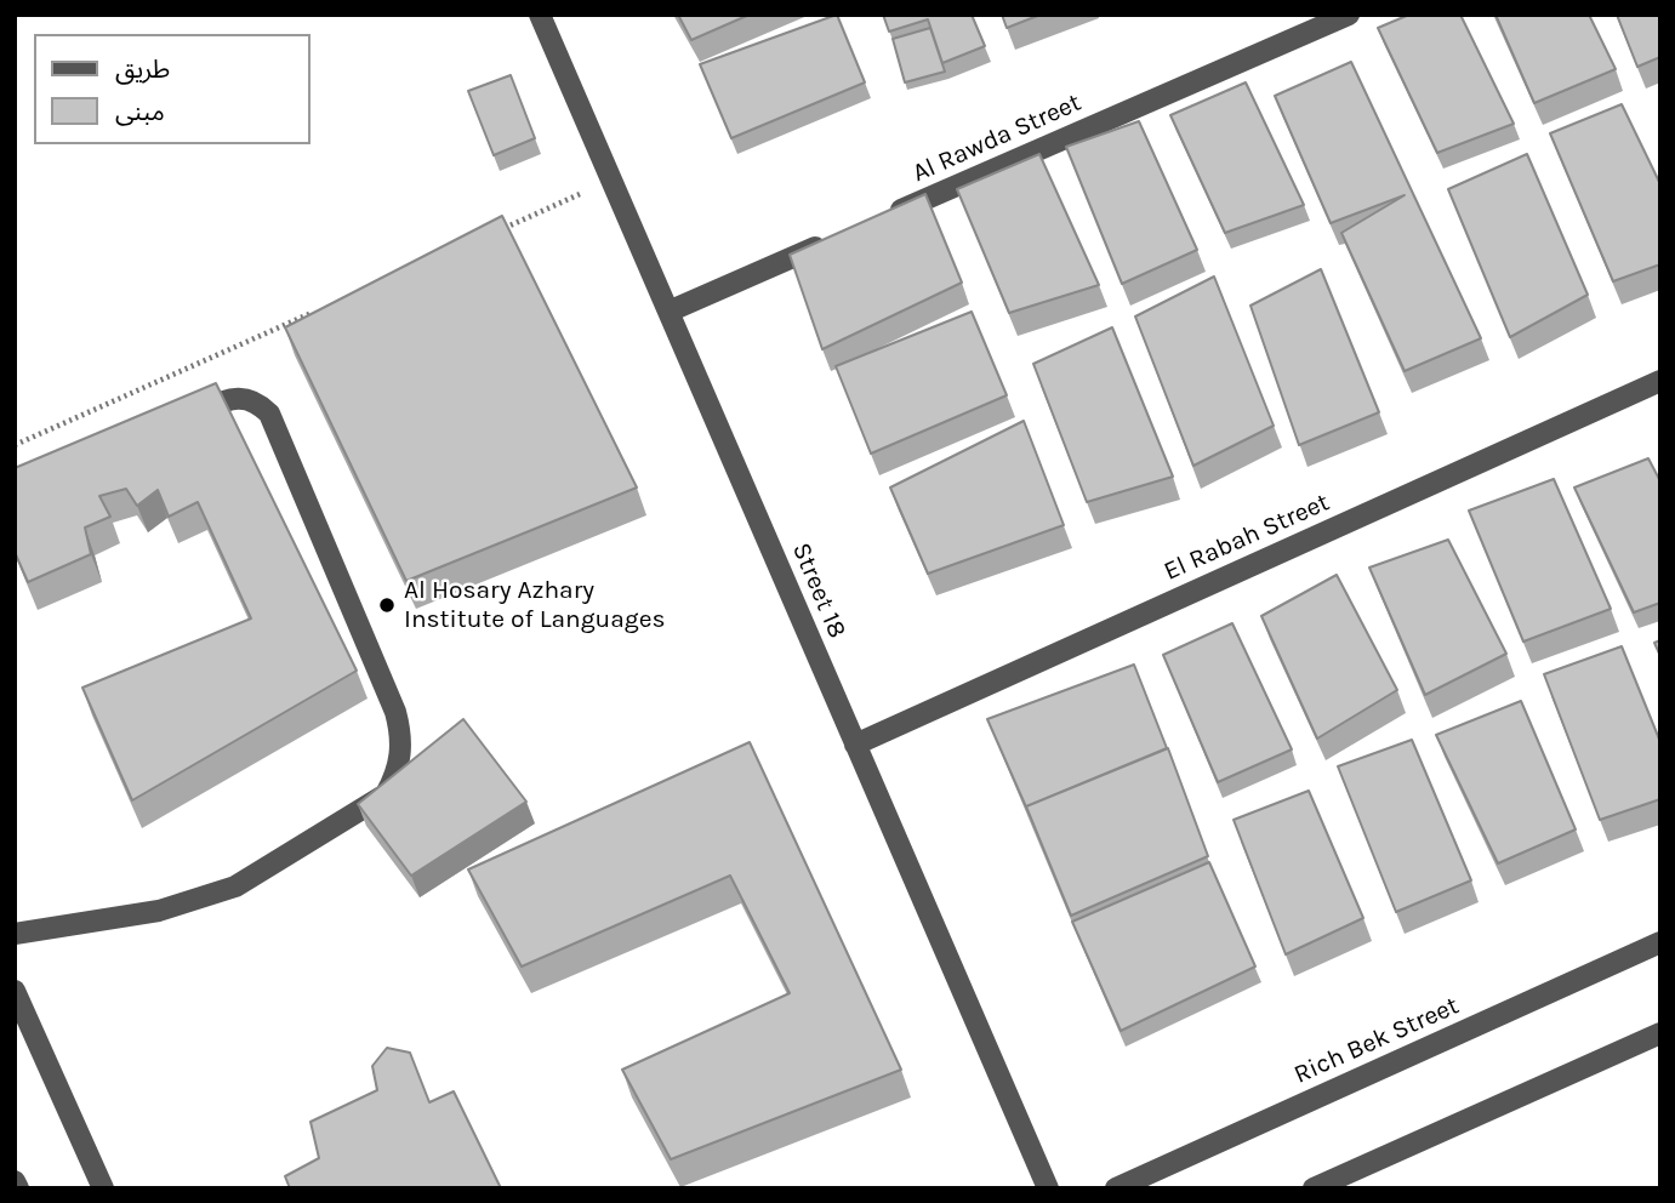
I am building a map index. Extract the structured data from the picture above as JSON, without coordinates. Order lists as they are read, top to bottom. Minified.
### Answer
{"streets":{"street":["Al Rawda Street","El Rabah Street","Street 18","Rich Bek Street"]},"crossings":[["El Rabah Street","Street 18"]],"places":["Al Hosary Azhary Institute of Languages"],"legend":["طريق","مبنى"]}
